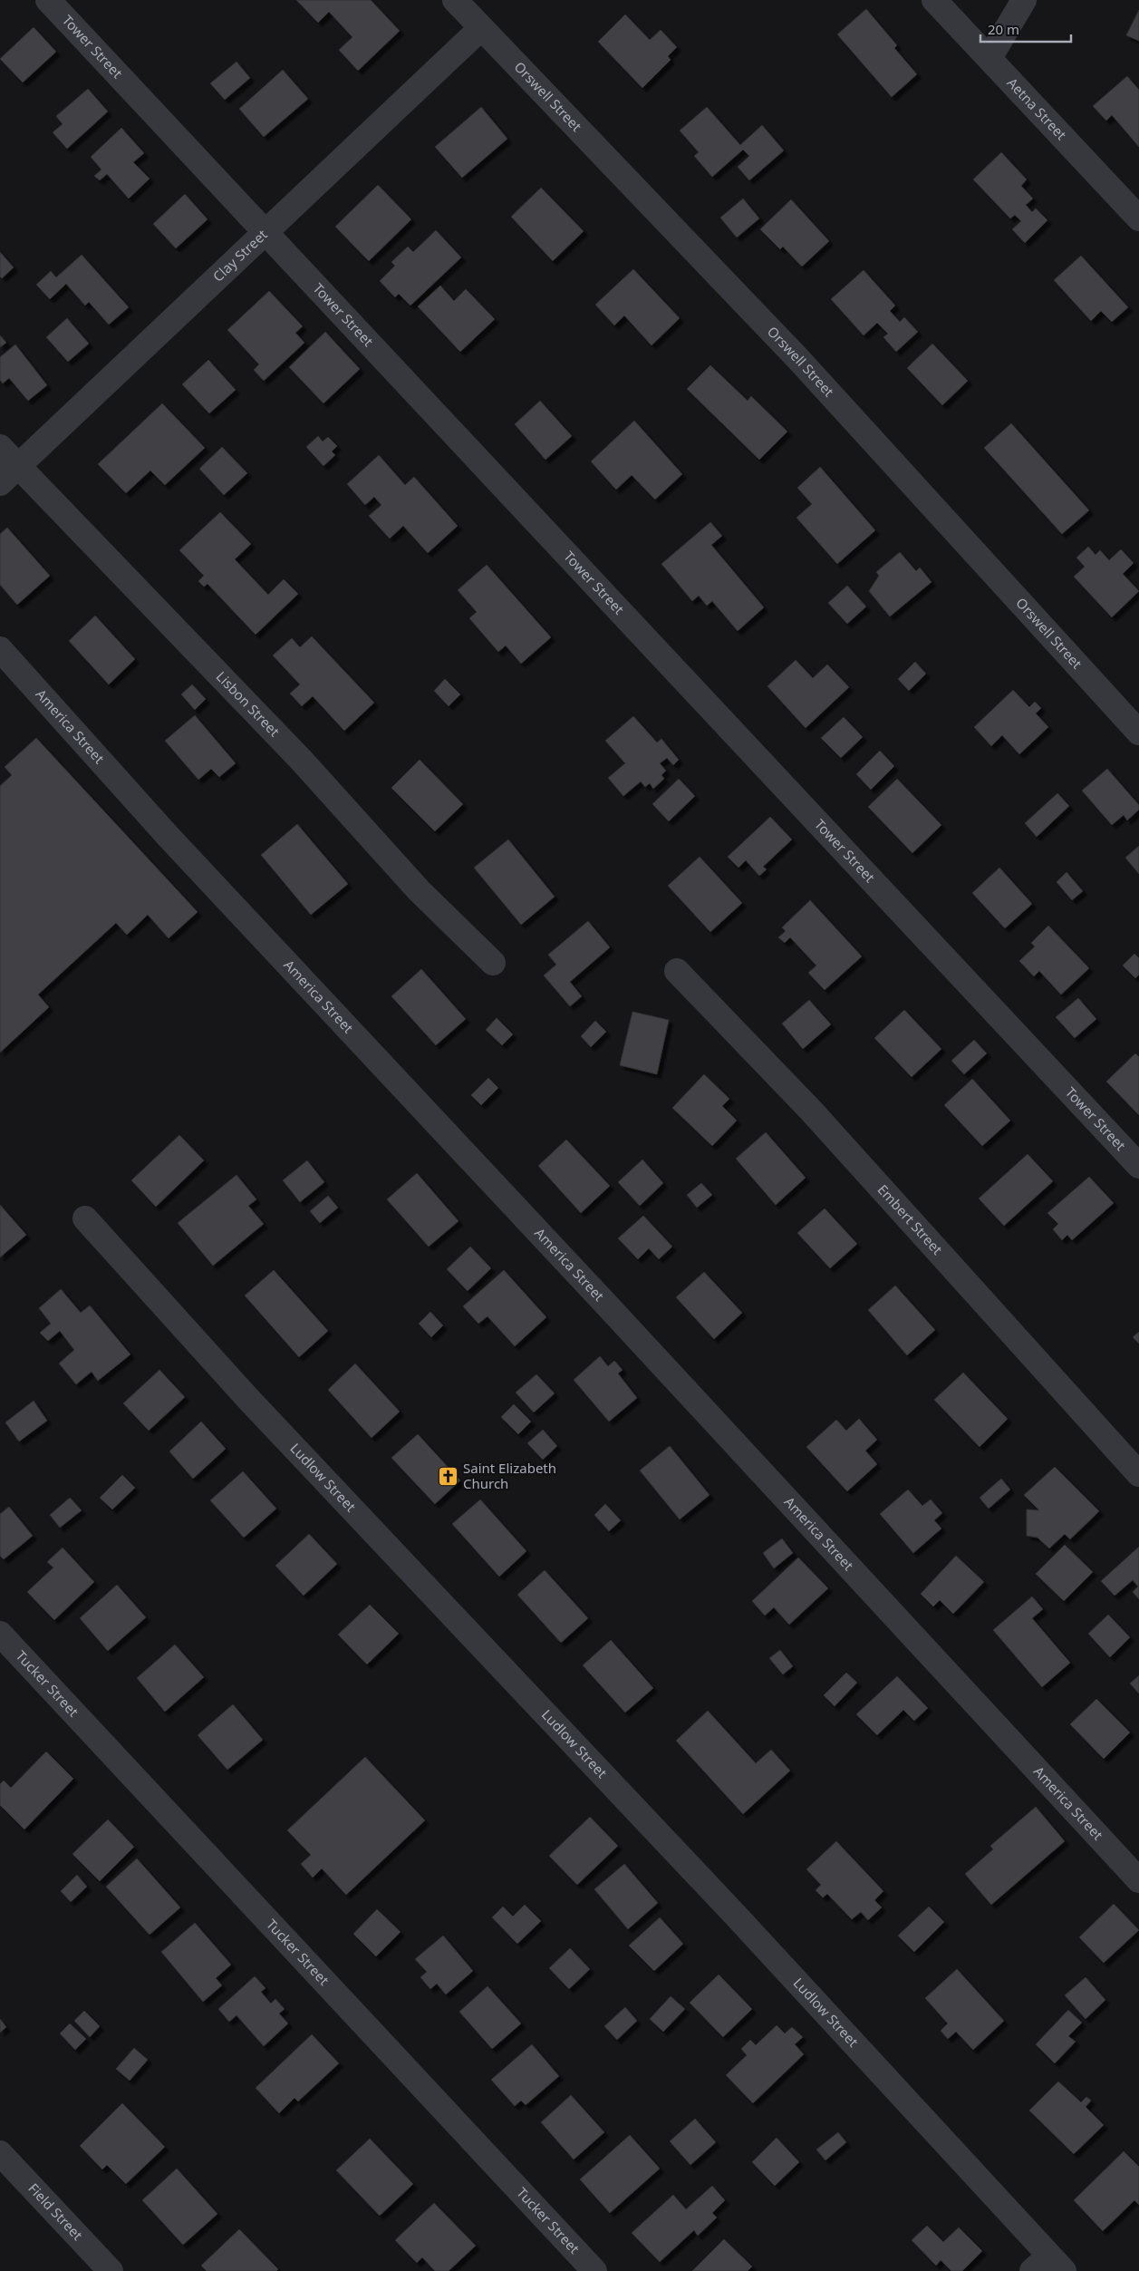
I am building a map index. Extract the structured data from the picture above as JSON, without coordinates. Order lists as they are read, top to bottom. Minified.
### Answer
{"streets":{"street":["Tower Street","Orswell Street","Aetna Street","Clay Street","Lisbon Street","America Street","Embert Street","Ludlow Street","Tucker Street","Field Street"]},"crossings":[["Tower Street","Clay Street"],["Orswell Street","Clay Street"],["Clay Street","Lisbon Street"]],"places":{"church":["Saint Elizabeth Church"]},"scale_bar":"20 m"}
